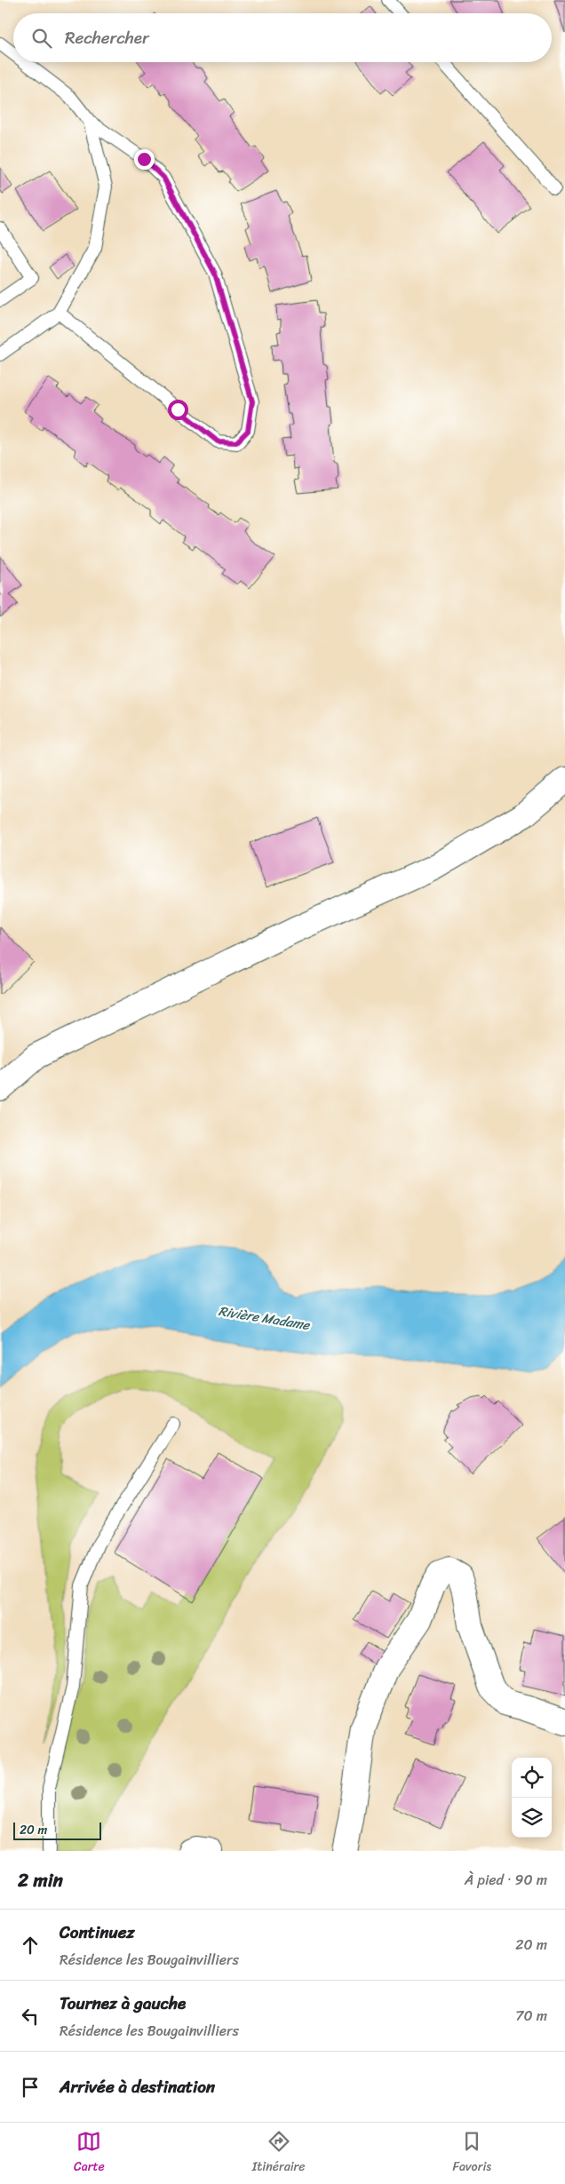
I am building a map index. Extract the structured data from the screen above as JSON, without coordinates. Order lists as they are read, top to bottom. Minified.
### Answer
{"water":["Rivière Madame"],"scale_bar":"20 m","page":{"search":"Rechercher","scale":"20 m","heading":["2 min","À pied · 90 m"],"list":[["Continuez","Résidence les Bougainvilliers","20 m"],["Tournez à gauche","Résidence les Bougainvilliers","70 m"],"Arrivée à destination"],"nav":["Carte","Itinéraire","Favoris"]}}
